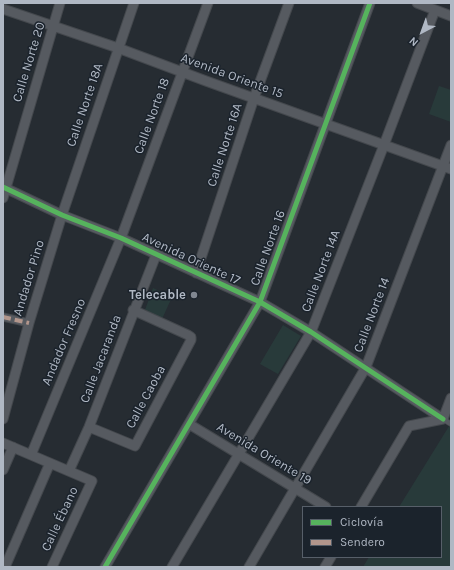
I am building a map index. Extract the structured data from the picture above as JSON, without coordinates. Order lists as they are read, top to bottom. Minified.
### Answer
{"streets":{"street":["Calle Norte 20","Avenida Oriente 15","Calle Norte 18A","Calle Norte 18","Calle Norte 16A","Calle Norte 16","Avenida Oriente 17","Calle Norte 14A","Andador Pino","Calle Norte 14","Andador Fresno","Calle Jacaranda","Calle Caoba","Avenida Oriente 19","Calle Ébano"]},"crossings":[["Calle Norte 20","Avenida Oriente 15"],["Calle Norte 20","Avenida Oriente 17"],["Avenida Oriente 15","Calle Norte 18A"],["Avenida Oriente 15","Calle Norte 18"],["Avenida Oriente 15","Calle Norte 16A"],["Avenida Oriente 15","Calle Norte 16"],["Avenida Oriente 15","Calle Norte 14A"],["Avenida Oriente 15","Calle Norte 14"],["Calle Norte 18A","Avenida Oriente 17"],["Calle Norte 18A","Andador Pino"],["Calle Norte 18","Avenida Oriente 17"],["Calle Norte 18","Andador Fresno"],["Calle Norte 16A","Avenida Oriente 17"],["Calle Norte 16","Avenida Oriente 17"],["Calle Norte 16","Avenida Oriente 19"],["Avenida Oriente 17","Calle Norte 14A"],["Avenida Oriente 17","Andador Pino"],["Avenida Oriente 17","Calle Norte 14"],["Avenida Oriente 17","Andador Fresno"],["Avenida Oriente 17","Calle Jacaranda"],["Calle Norte 14A","Avenida Oriente 19"],["Calle Norte 14","Avenida Oriente 19"],["Calle Jacaranda","Calle Caoba"],["Calle Jacaranda","Calle Ébano"]],"places":["Telecable"],"legend":["Ciclovía","Sendero"],"north":"bottom left"}
